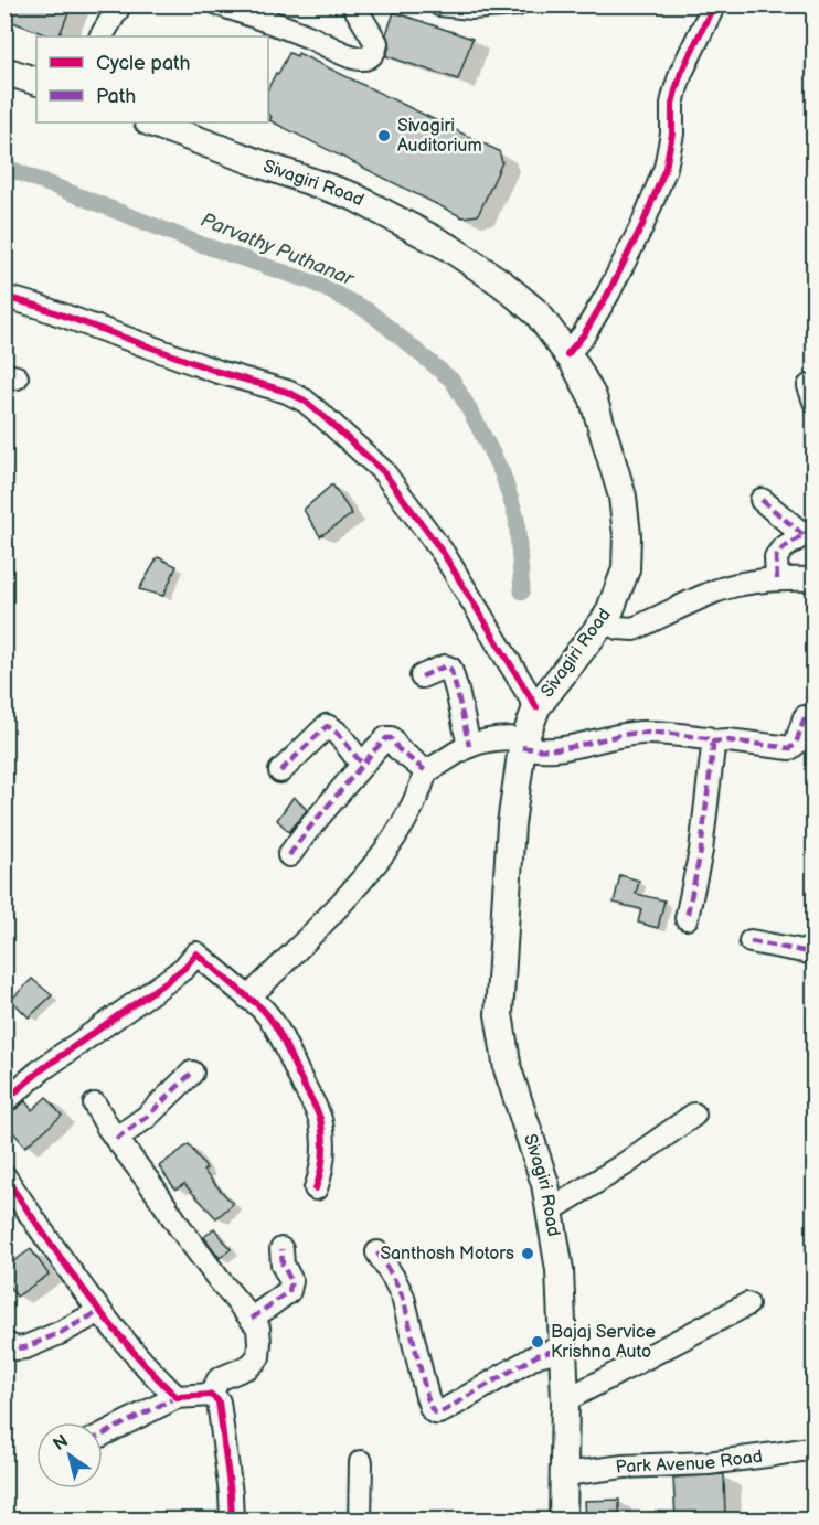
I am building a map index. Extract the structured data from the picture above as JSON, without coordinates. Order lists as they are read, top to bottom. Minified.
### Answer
{"streets":{"main road":["Sivagiri Road"],"street":["Park Avenue Road"]},"crossings":[["Sivagiri Road","Park Avenue Road"]],"water":["Parvathy Puthanar"],"places":["Sivagiri Auditorium","Santhosh Motors","Bajaj Service Krishna Auto"],"legend":["Cycle path","Path"],"north":"top left"}
